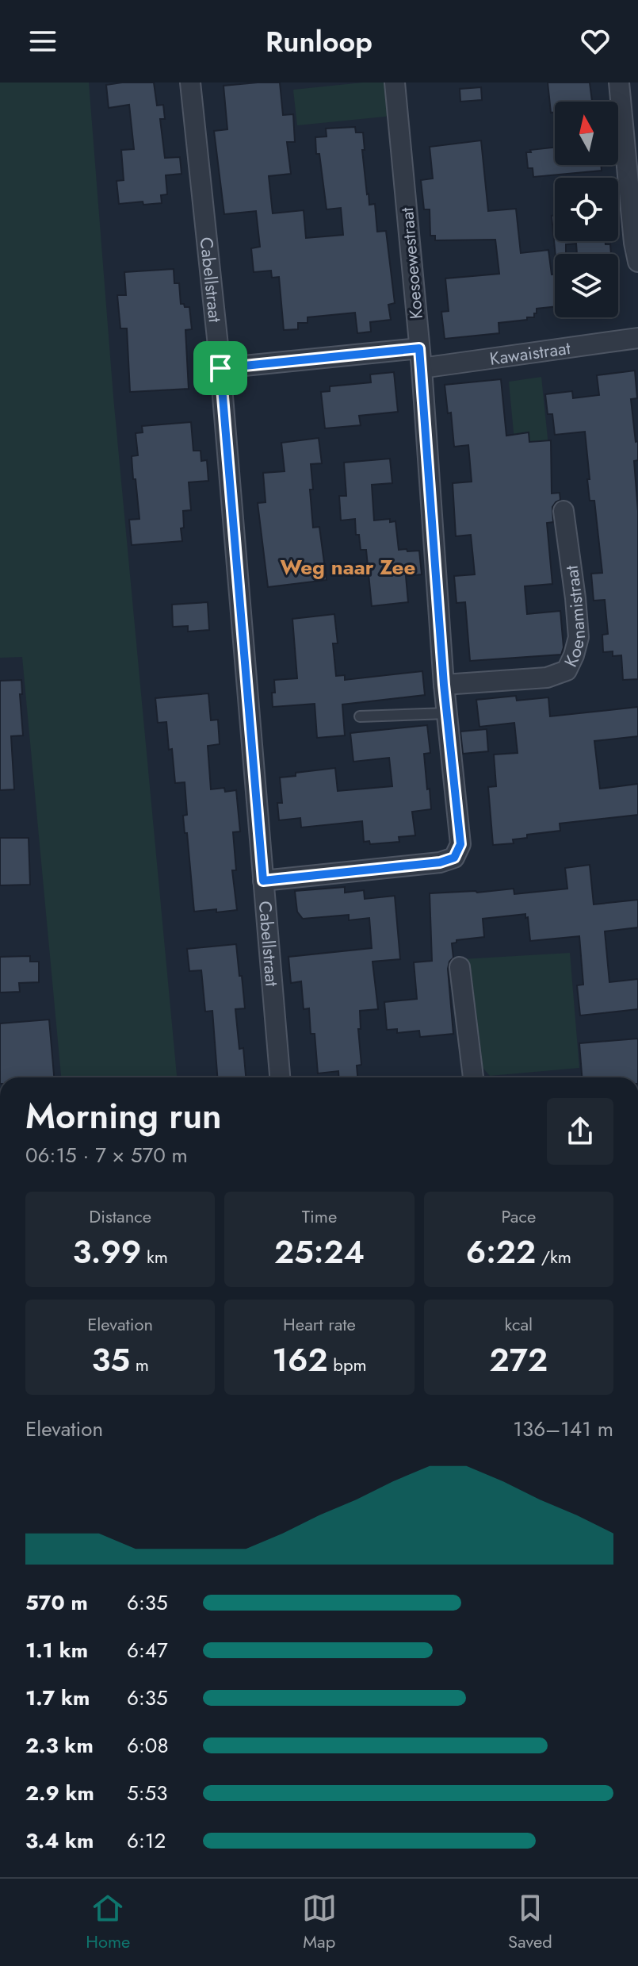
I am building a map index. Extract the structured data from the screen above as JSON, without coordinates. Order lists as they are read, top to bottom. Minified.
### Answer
{"streets":{"street":["Koesoewestraat","Cabellstraat","Kawaistraat","Koenamistraat"]},"crossings":[["Koesoewestraat","Cabellstraat"],["Koesoewestraat","Kawaistraat"],["Koesoewestraat","Koenamistraat"]],"districts":["Weg naar Zee"],"north":"top","page":{"header":"Runloop","heading":["Morning run","06:15 · 7 × 570 m"],"stats":[["Distance","3.99 km"],["Time","25:24"],["Pace","6:22 /km"],["Elevation","35 m"],["Heart rate","162 bpm"],["kcal","272"]],"chart":["Elevation","136–141 m"],"list":[{"name":"570 m","note":"6:35"},{"name":"1.1 km","note":"6:47"},{"name":"1.7 km","note":"6:35"},{"name":"2.3 km","note":"6:08"},{"name":"2.9 km","note":"5:53"},{"name":"3.4 km","note":"6:12"}],"tabs":["Home","Map","Saved"]}}
